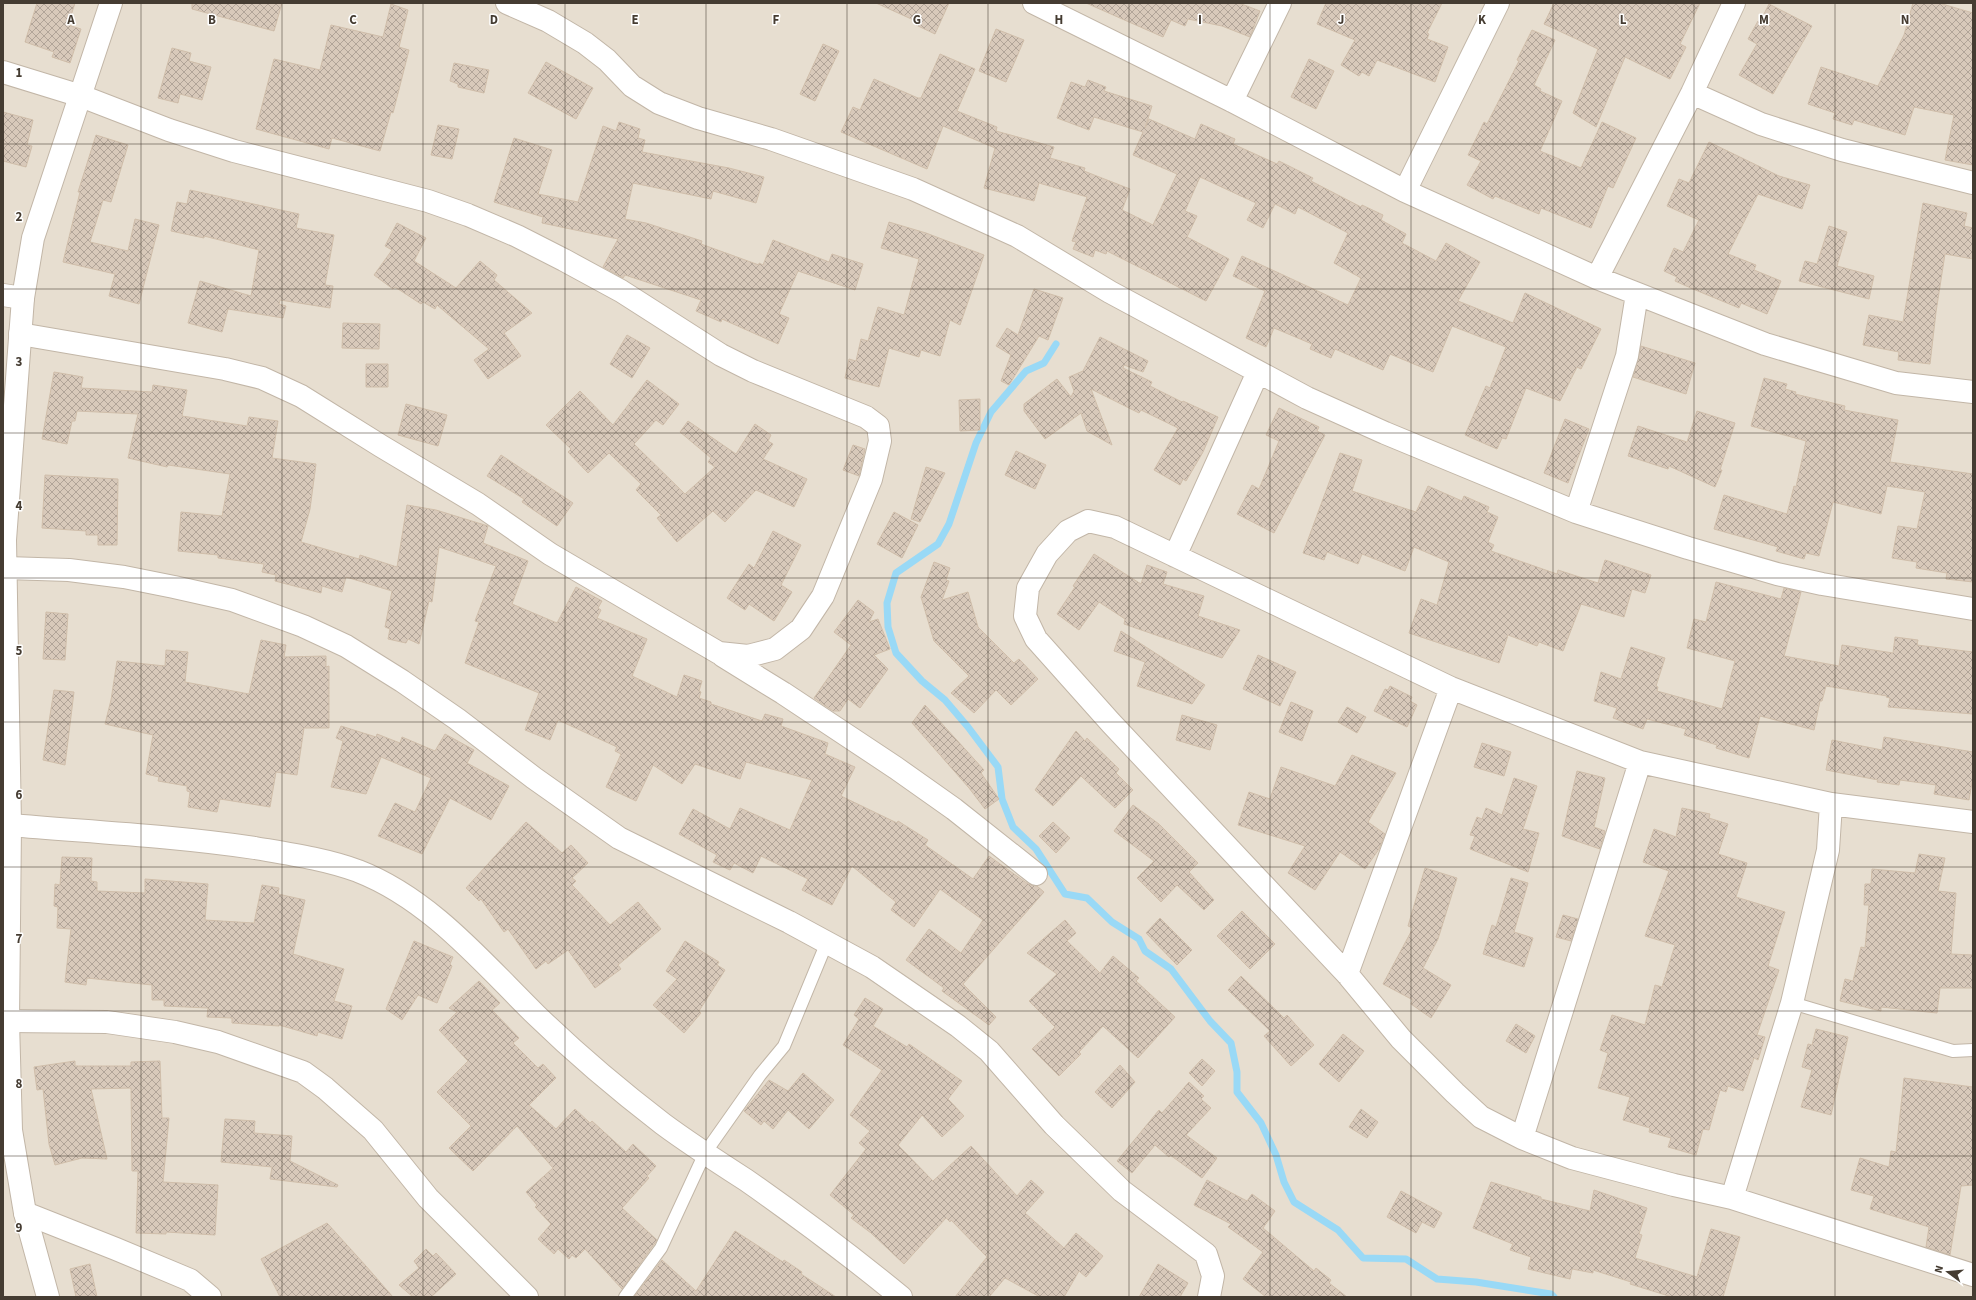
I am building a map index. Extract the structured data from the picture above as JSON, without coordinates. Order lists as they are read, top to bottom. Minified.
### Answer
{"north":"left","grid":{"columns":["A","B","C","D","E","F","G","H","I","J","K","L","M","N"],"rows":["1","2","3","4","5","6","7","8","9"]}}
